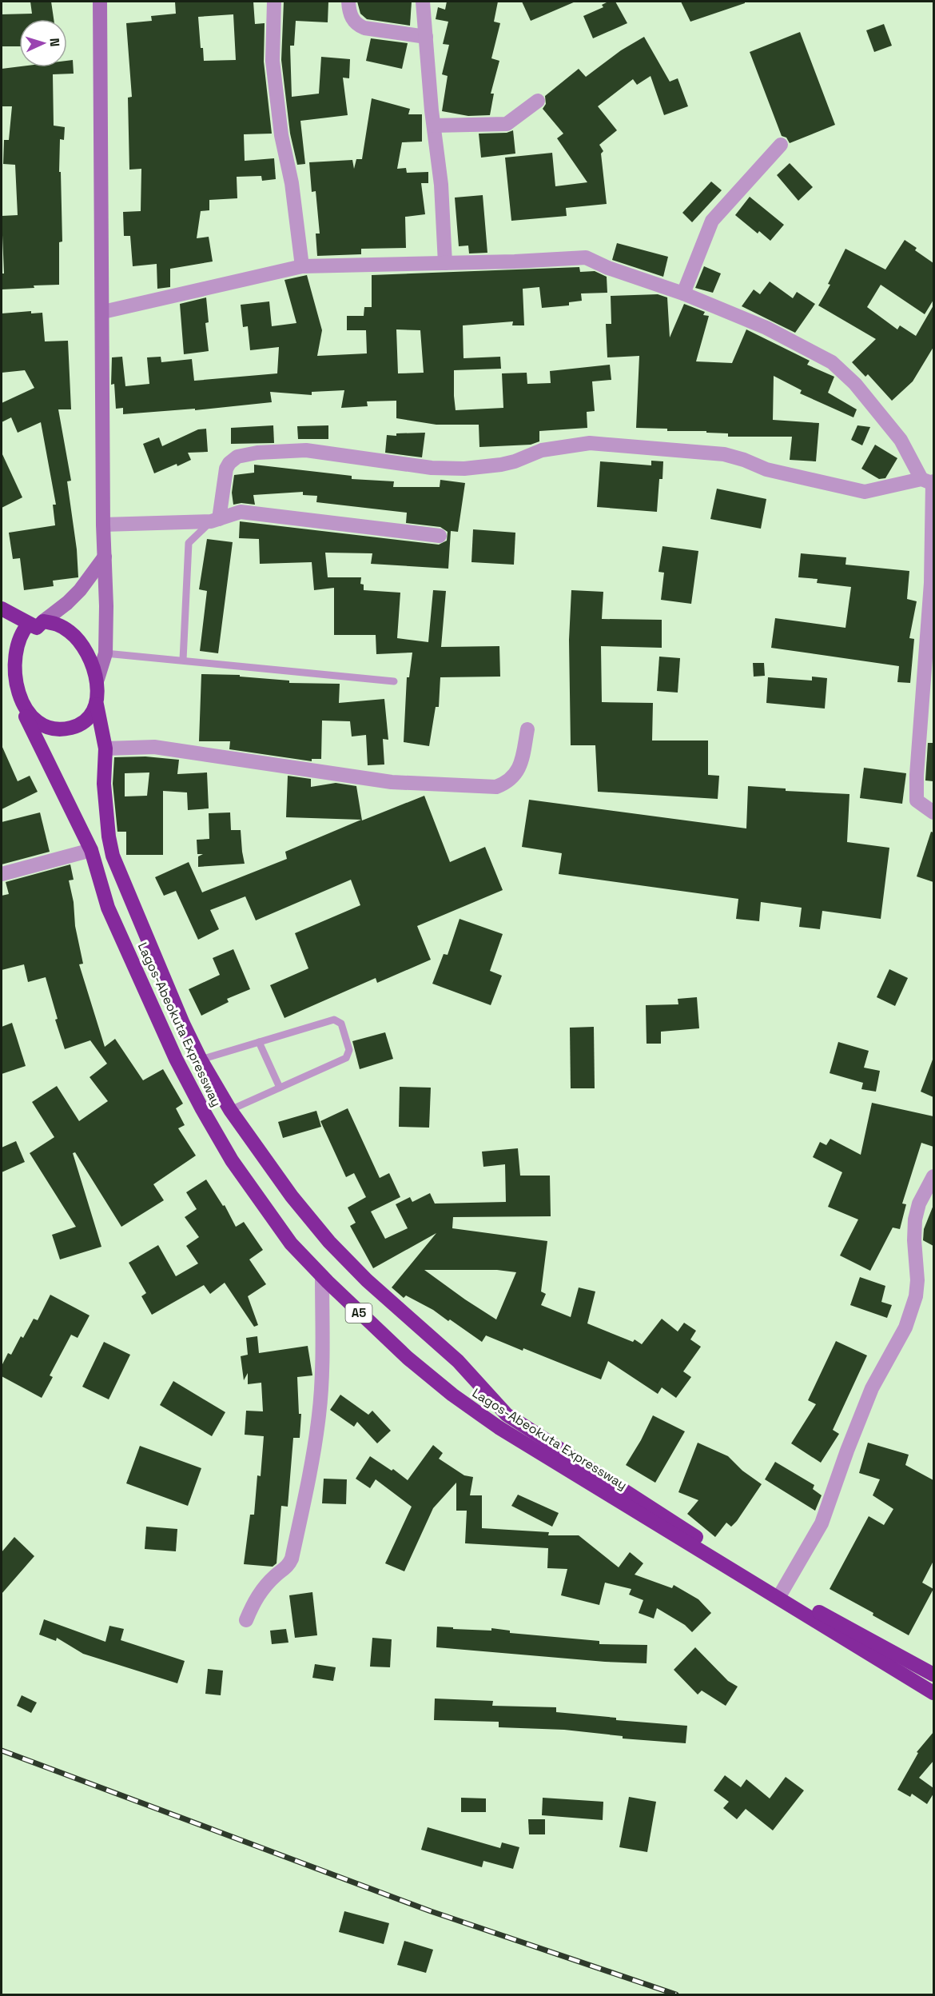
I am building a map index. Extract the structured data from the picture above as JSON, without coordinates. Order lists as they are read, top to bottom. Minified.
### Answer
{"streets":{"highway":["Lagos-Abeokuta Expressway","A5"]},"crossings":[["Lagos-Abeokuta Expressway","A5"]],"north":"right"}
